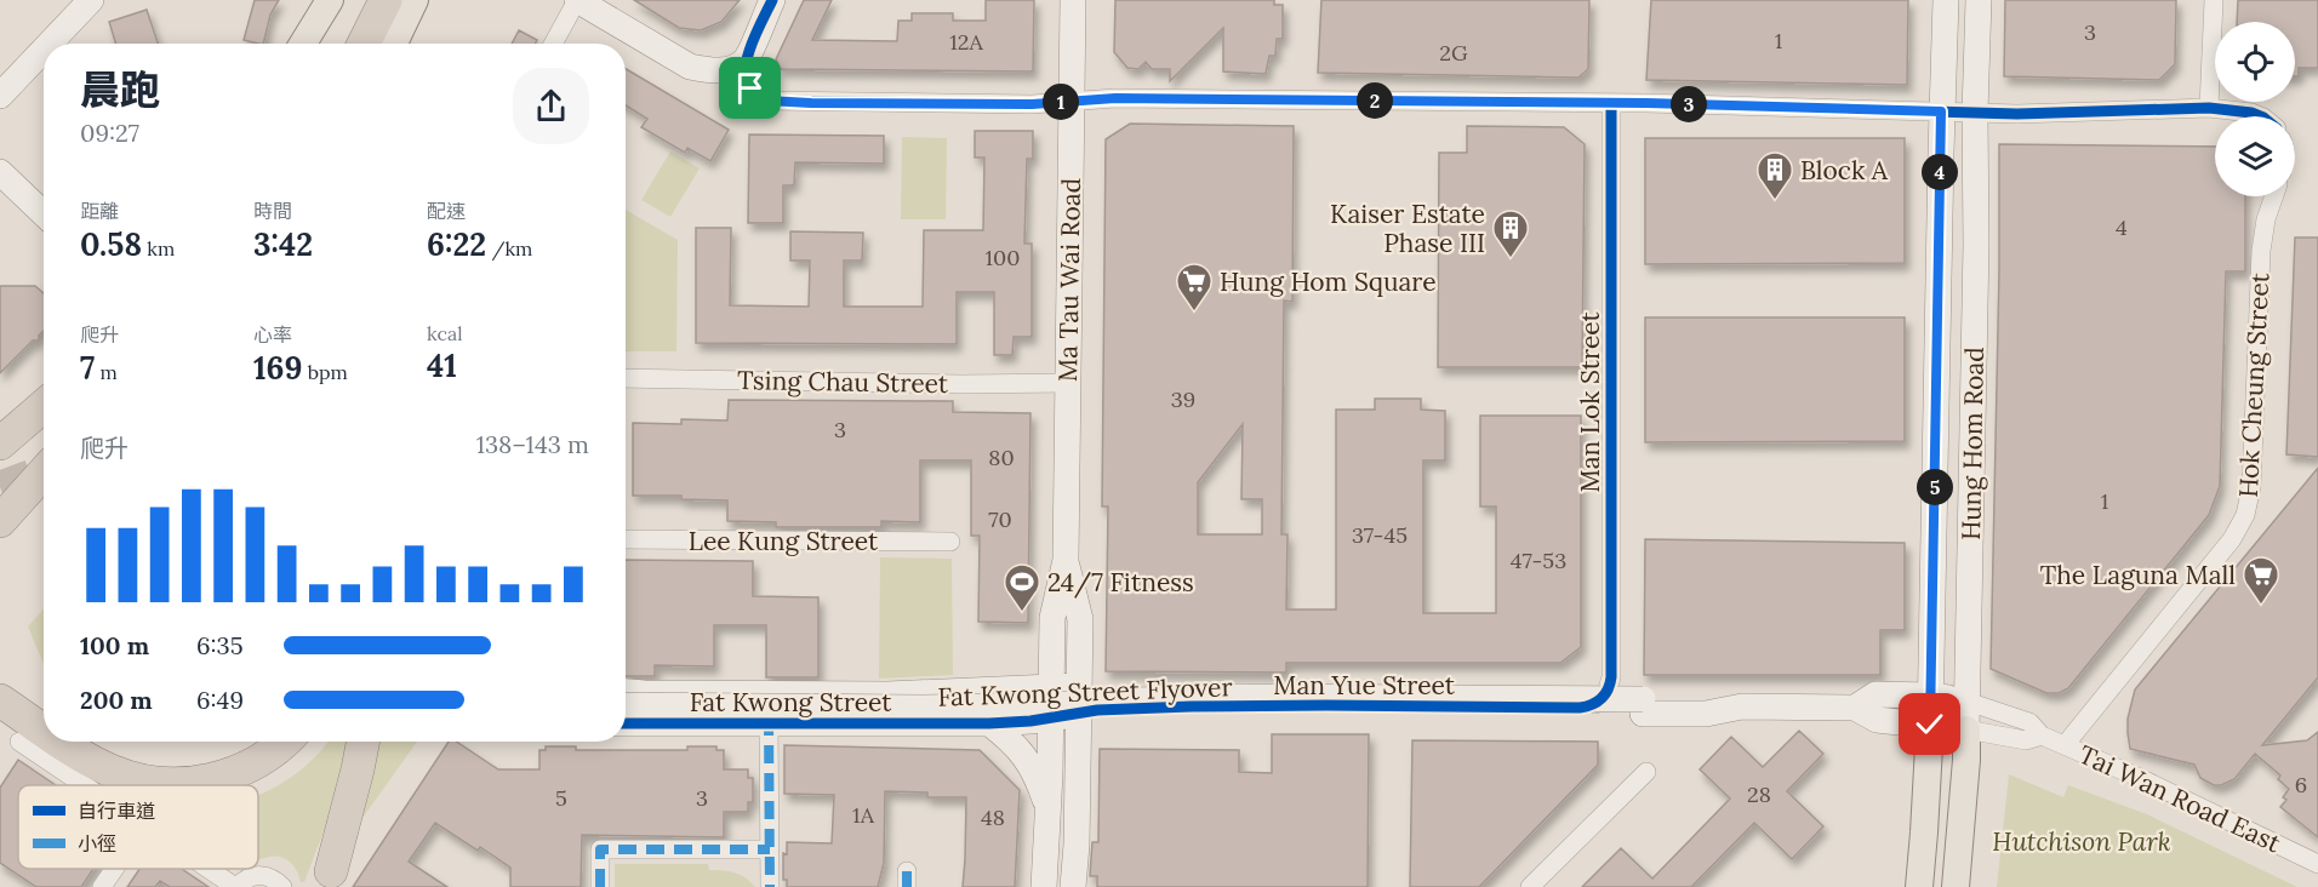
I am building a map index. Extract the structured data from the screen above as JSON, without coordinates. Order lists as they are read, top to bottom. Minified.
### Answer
{"streets":{"main road":["Ma Tau Wai Road","Hung Hom Road","Fat Kwong Street Flyover","Fat Kwong Street"],"street":["Tsing Chau Street","Hok Cheung Street","Man Lok Street","Lee Kung Street","Man Yue Street","Tai Wan Road East"]},"crossings":[["Ma Tau Wai Road","Tsing Chau Street"],["Ma Tau Wai Road","Man Yue Street"],["Ma Tau Wai Road","Fat Kwong Street"],["Hok Cheung Street","Tai Wan Road East"],["Man Lok Street","Man Yue Street"],["Hung Hom Road","Fat Kwong Street Flyover"],["Hung Hom Road","Tai Wan Road East"],["Fat Kwong Street Flyover","Tai Wan Road East"]],"parks":["Hutchison Park"],"places":{"building":["Block A","Kaiser Estate Phase III"],"supermarket":["Hung Hom Square","The Laguna Mall"],"sports":["24/7 Fitness"]},"house_numbers":["3","1","12A","2G","4","100","39","3","80","1","70","37-45","47-53","6","28","5","3","1A","48"],"legend":["自行車道","小徑"],"page":{"heading":["晨跑","09:27"],"pins":["2","1","3","4","5"],"stats":[["距離","0.58 km"],["時間","3:42"],["配速","6:22 /km"],["爬升","7 m"],["心率","169 bpm"],["kcal","41"]],"chart":["爬升","138–143 m"],"list":[{"name":"100 m","note":"6:35"},{"name":"200 m","note":"6:49"}]}}
